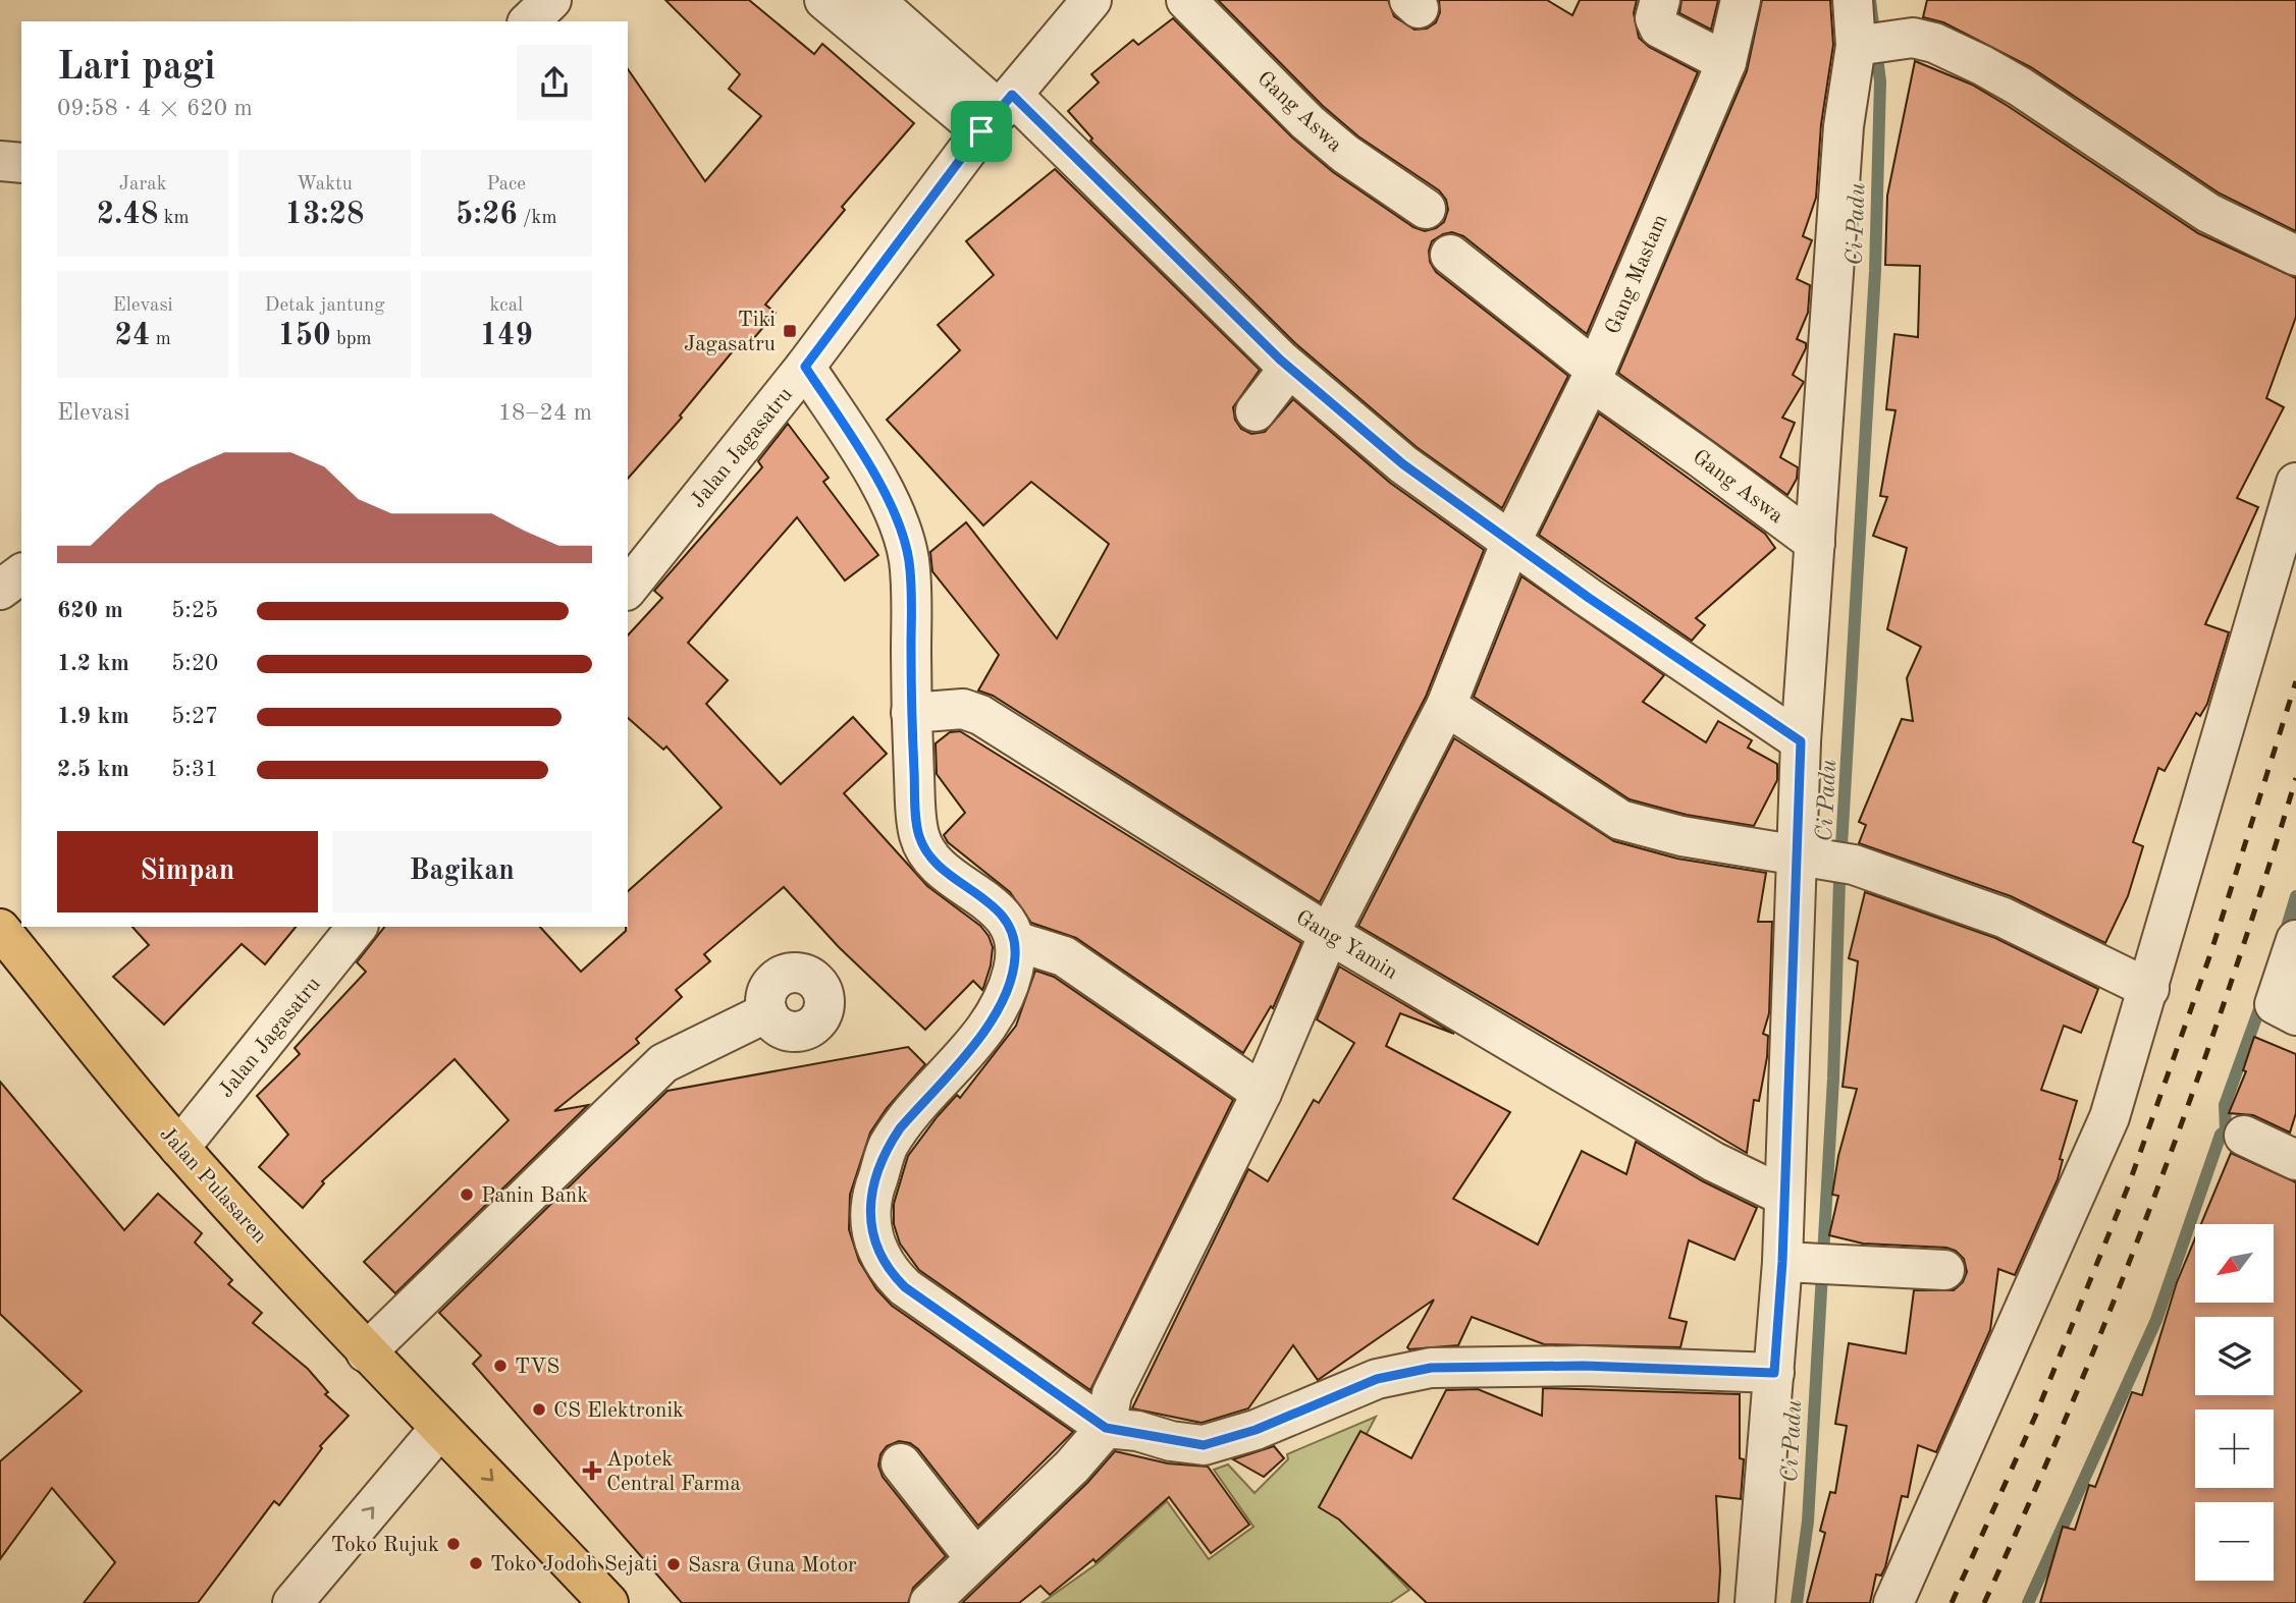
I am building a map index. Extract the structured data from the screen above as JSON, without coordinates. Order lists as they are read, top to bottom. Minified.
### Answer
{"streets":{"main road":["Jalan Pulasaren"],"street":["Gang Aswa","Gang Mastam","Jalan Jagasatru","Gang Yamin"]},"crossings":[["Gang Aswa","Gang Mastam"],["Gang Mastam","Gang Yamin"],["Jalan Jagasatru","Jalan Pulasaren"]],"water":["Ci Padu"],"places":{"transit":["Tiki Jagasatru"],"other":["Panin Bank","TVS","CS Elektronik","Toko Rujuk","Toko Jodoh Sejati","Sasra Guna Motor"],"health":["Apotek Central Farma"]},"north":"bottom left","page":{"heading":["Lari pagi","09:58 · 4 × 620 m"],"stats":[["Jarak","2.48 km"],["Waktu","13:28"],["Pace","5:26 /km"],["Elevasi","24 m"],["Detak jantung","150 bpm"],["kcal","149"]],"chart":["Elevasi","18–24 m"],"list":[{"name":"620 m","note":"5:25"},{"name":"1.2 km","note":"5:20"},{"name":"1.9 km","note":"5:27"},{"name":"2.5 km","note":"5:31"}],"buttons":["Simpan","Bagikan"],"map_buttons":["+","−"]}}
